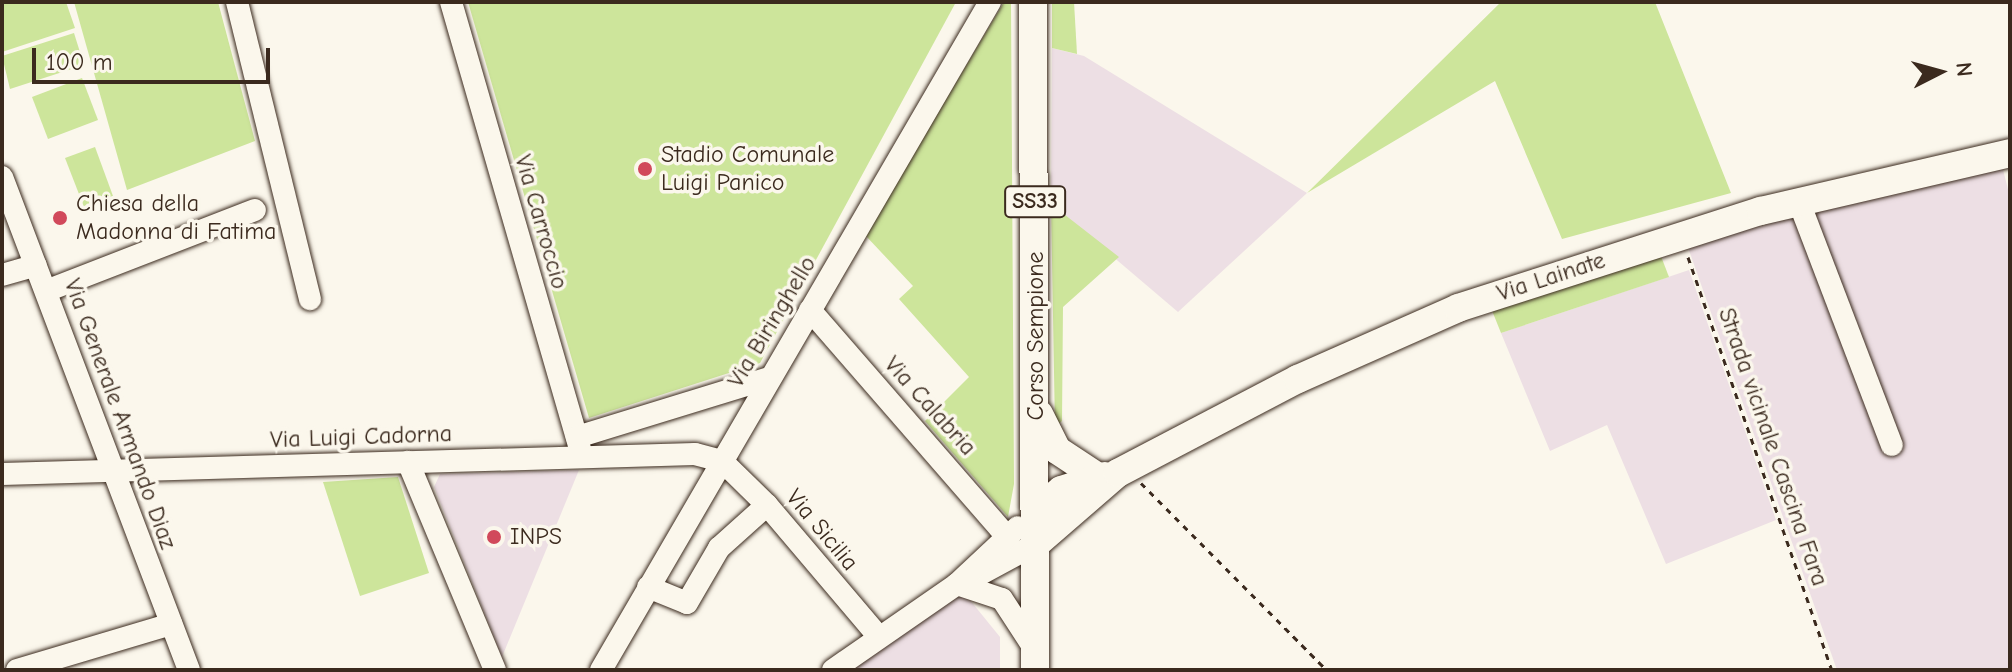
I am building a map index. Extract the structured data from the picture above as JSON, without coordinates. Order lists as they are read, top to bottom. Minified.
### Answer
{"streets":{"main road":["SS33","Via Lainate","Corso Sempione"],"street":["Via Carroccio","Via Biringhello","Via Calabria","Via Generale Armando Diaz","Via Luigi Cadorna","Via Sicilia"],"path":["Strada vicinale Cascina Fara"]},"crossings":[["Via Carroccio","Via Luigi Cadorna"],["Via Lainate","Corso Sempione"],["Via Lainate","Via Calabria"],["Via Lainate","Strada vicinale Cascina Fara"],["Via Lainate","Via Sicilia"],["Via Biringhello","Via Calabria"],["Via Biringhello","Via Luigi Cadorna"],["Via Biringhello","Via Sicilia"],["Via Generale Armando Diaz","Via Luigi Cadorna"],["Via Luigi Cadorna","Via Sicilia"]],"places":["Stadio Comunale Luigi Panico","Chiesa della Madonna di Fatima","INPS"],"scale_bar":"100 m","north":"right"}
